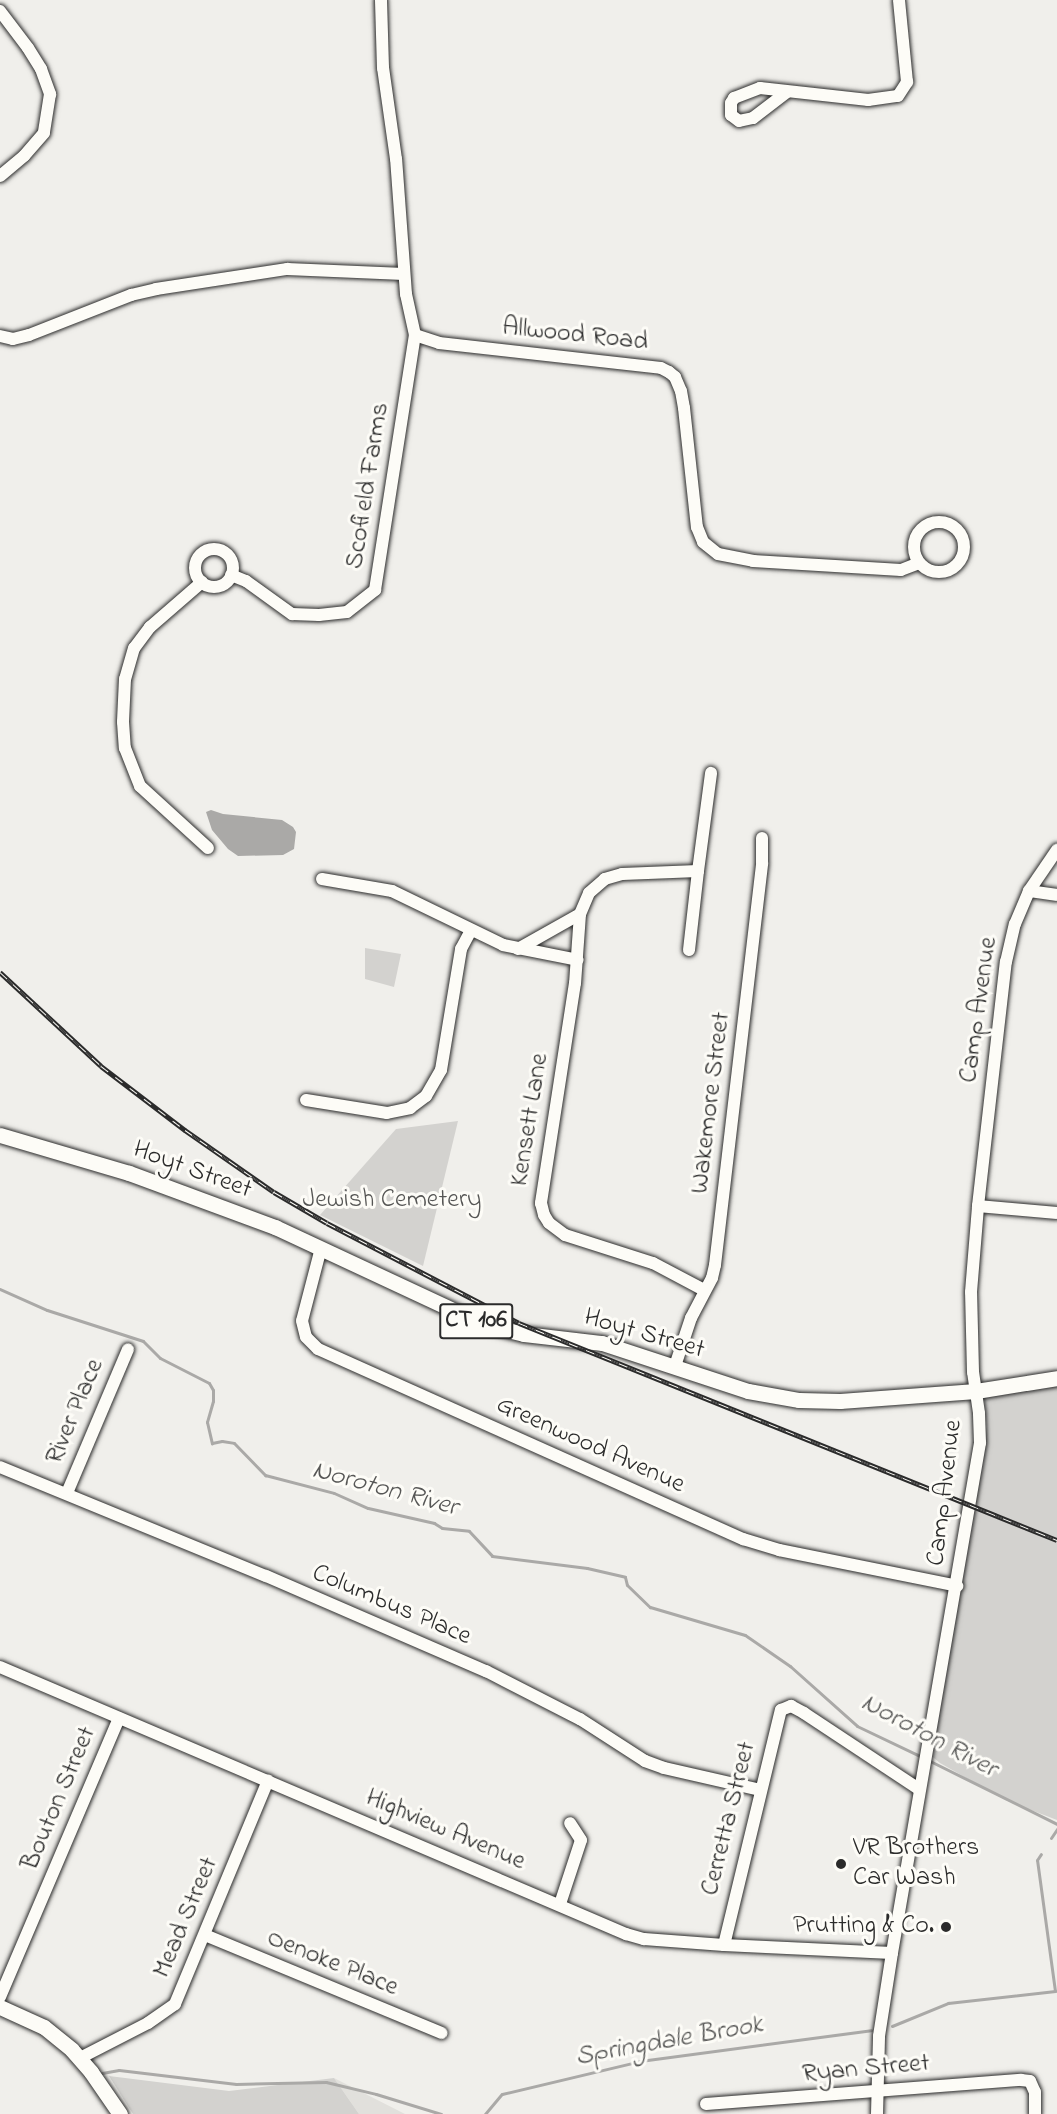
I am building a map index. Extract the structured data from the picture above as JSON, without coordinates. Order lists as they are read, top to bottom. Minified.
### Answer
{"streets":{"main road":["Hoyt Street","CT 106"],"street":["Allwood Road","Scofield Farms","Camp Avenue","Wakemore Street","Kensett Lane","River Place","Greenwood Avenue","Columbus Place","Bouton Street","Cerretta Street","Highview Avenue","Mead Street","Oenoke Place","Ryan Street"]},"crossings":[["Allwood Road","Scofield Farms"],["Camp Avenue","Hoyt Street"],["Camp Avenue","Greenwood Avenue"],["Camp Avenue","Cerretta Street"],["Camp Avenue","Highview Avenue"],["Camp Avenue","Ryan Street"],["Wakemore Street","Kensett Lane"],["Wakemore Street","Hoyt Street"],["Hoyt Street","Greenwood Avenue"],["River Place","Columbus Place"],["Columbus Place","Cerretta Street"],["Bouton Street","Highview Avenue"],["Cerretta Street","Highview Avenue"],["Highview Avenue","Mead Street"],["Mead Street","Oenoke Place"]],"water":["Noroton River","Springdale Brook"],"parks":["Jewish Cemetery"],"places":["VR Brothers Car Wash","Prutting & Co."]}
